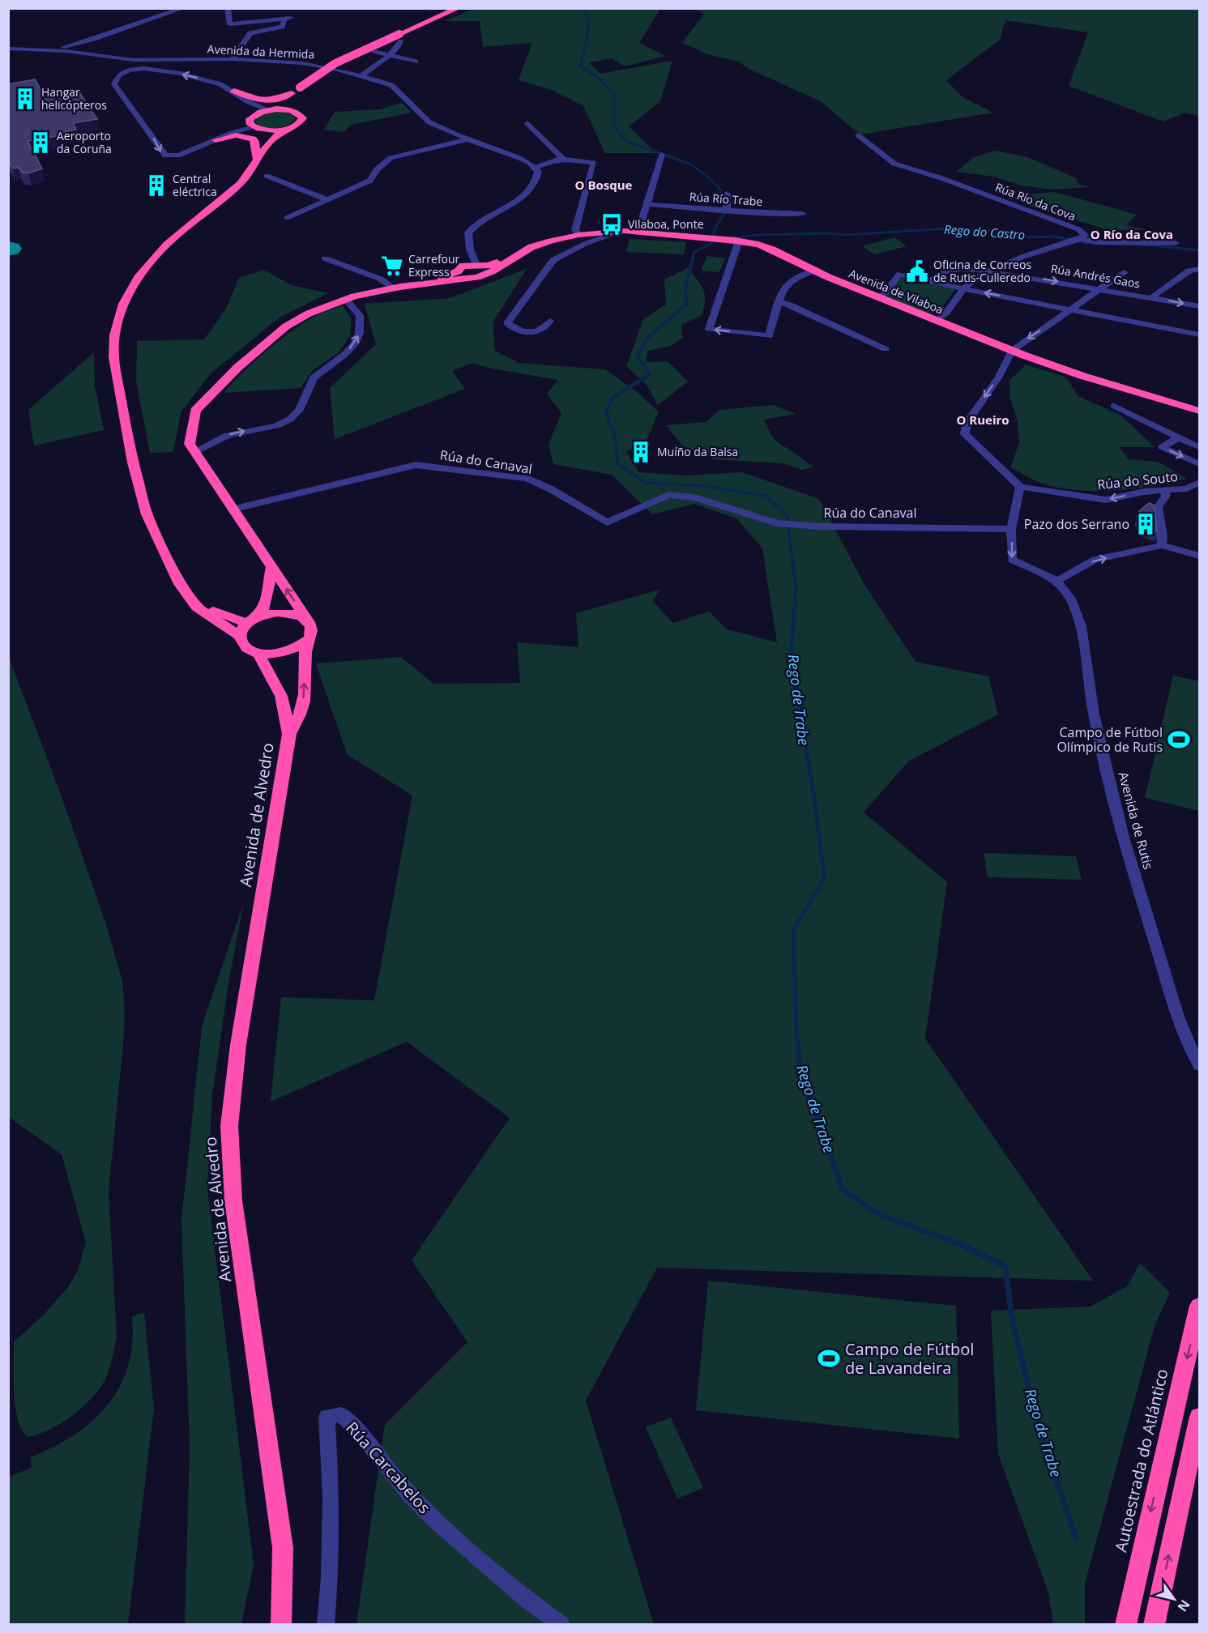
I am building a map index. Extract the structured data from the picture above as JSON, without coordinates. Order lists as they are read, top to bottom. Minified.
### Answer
{"streets":{"highway":["Avenida de Vilaboa","Avenida de Alvedro","Autoestrada do Atlántico"],"street":["Avenida da Hermida","Rúa Río Trabe","Rúa Río da Cova","Rúa Andrés Gaos","Rúa do Canaval","Rúa do Souto","Avenida de Rutis","Rúa Carcabelos"]},"crossings":[["Rúa Río da Cova","Rúa Andrés Gaos"]],"districts":["O Bosque","O Río da Cova","O Rueiro"],"water":["Rego do Castro","Rego de Trabe"],"places":{"building":["Hangar helicópteros","Aeroporto da Coruña","Central eléctrica","Muíño da Balsa","Pazo dos Serrano"],"bus stop":["Vilaboa, Ponte"],"supermarket":["Carrefour Express"],"public building":["Oficina de Correos de Rutis-Culleredo"],"sports":["Campo de Fútbol Olímpico de Rutis","Campo de Fútbol de Lavandeira"]},"north":"bottom right"}
